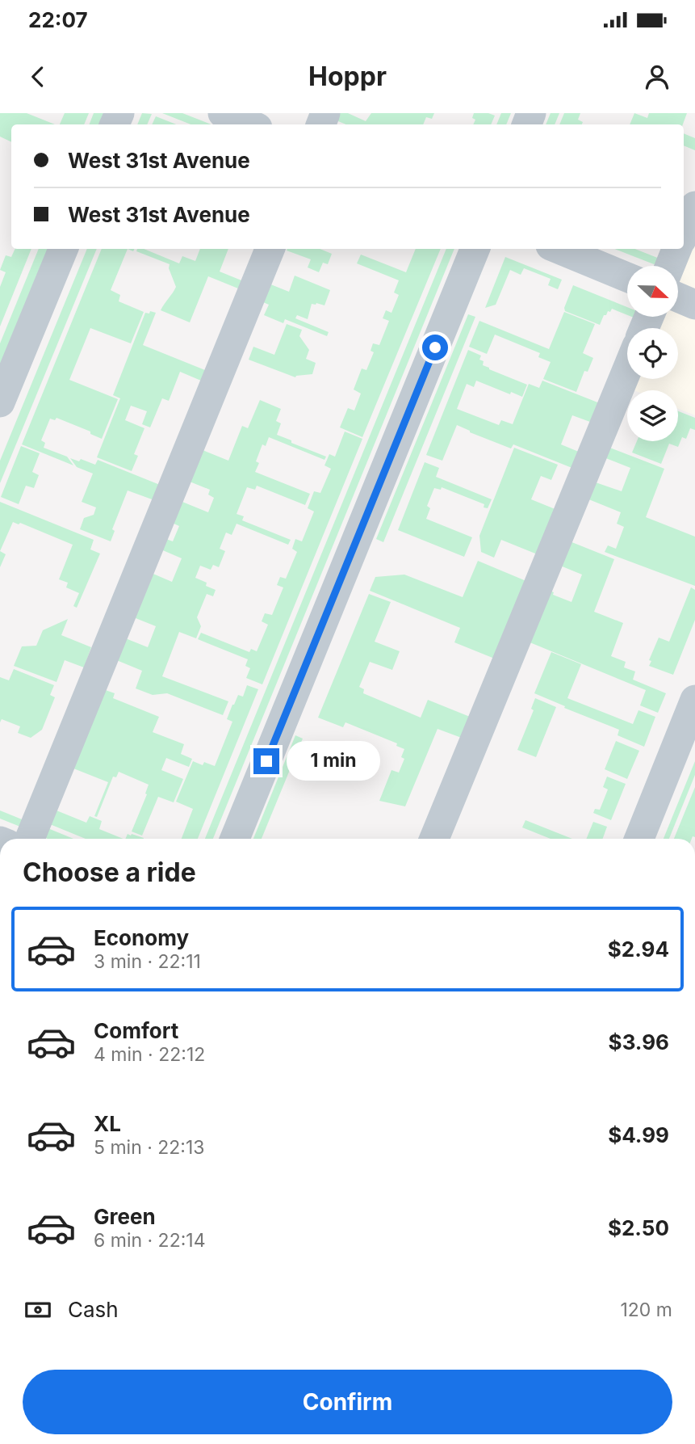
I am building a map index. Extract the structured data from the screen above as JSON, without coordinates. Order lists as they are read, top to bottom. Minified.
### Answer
{"north":"right","page":{"status":"22:07","header":"Hoppr","banner":["West 31st Avenue","West 31st Avenue"],"bubble":"1 min","heading":"Choose a ride","list":[{"name":"Economy","note":"3 min · 22:11","value":"$2.94"},{"name":"Comfort","note":"4 min · 22:12","value":"$3.96"},{"name":"XL","note":"5 min · 22:13","value":"$4.99"},{"name":"Green","note":"6 min · 22:14","value":"$2.50"}],"pay":["Cash","120 m"],"buttons":"Confirm"}}
